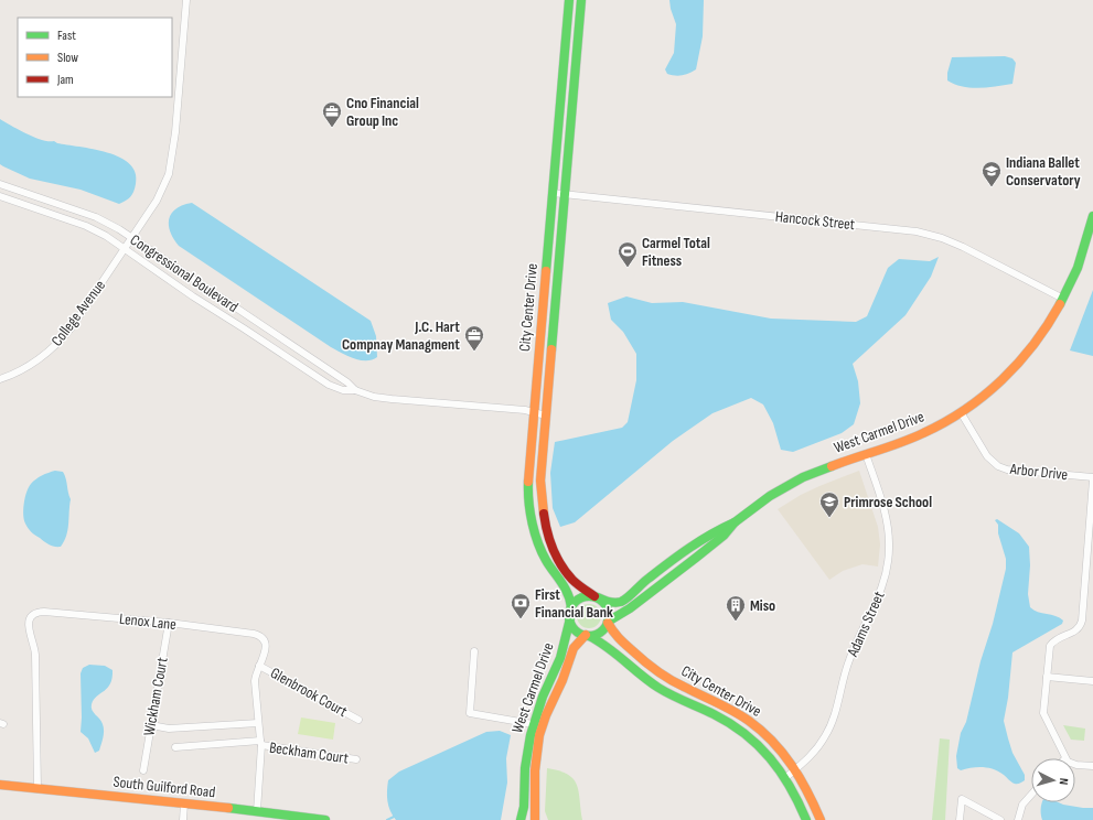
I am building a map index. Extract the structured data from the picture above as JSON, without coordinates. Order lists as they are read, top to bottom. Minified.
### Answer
{"streets":{"street":["Hancock Street","Congressional Boulevard","City Center Drive","College Avenue","West Carmel Drive","Arbor Drive","Lenox Lane","Adams Street","Glenbrook Court","Wickham Court","Beckham Court","South Guilford Road"]},"crossings":[["Hancock Street","City Center Drive"],["Hancock Street","West Carmel Drive"],["Congressional Boulevard","City Center Drive"],["Congressional Boulevard","College Avenue"],["City Center Drive","West Carmel Drive"],["City Center Drive","Adams Street"],["West Carmel Drive","Arbor Drive"],["West Carmel Drive","Adams Street"],["Lenox Lane","Glenbrook Court"],["Lenox Lane","Wickham Court"],["Lenox Lane","Beckham Court"],["Lenox Lane","South Guilford Road"]],"places":{"office":["Cno Financial Group Inc","J.C. Hart Compnay Managment"],"school or university":["Indiana Ballet Conservatory","Primrose School"],"sports":["Carmel Total Fitness"],"bank":["First Financial Bank"],"building":["Miso"]},"legend":["Fast","Slow","Jam"],"north":"right"}
